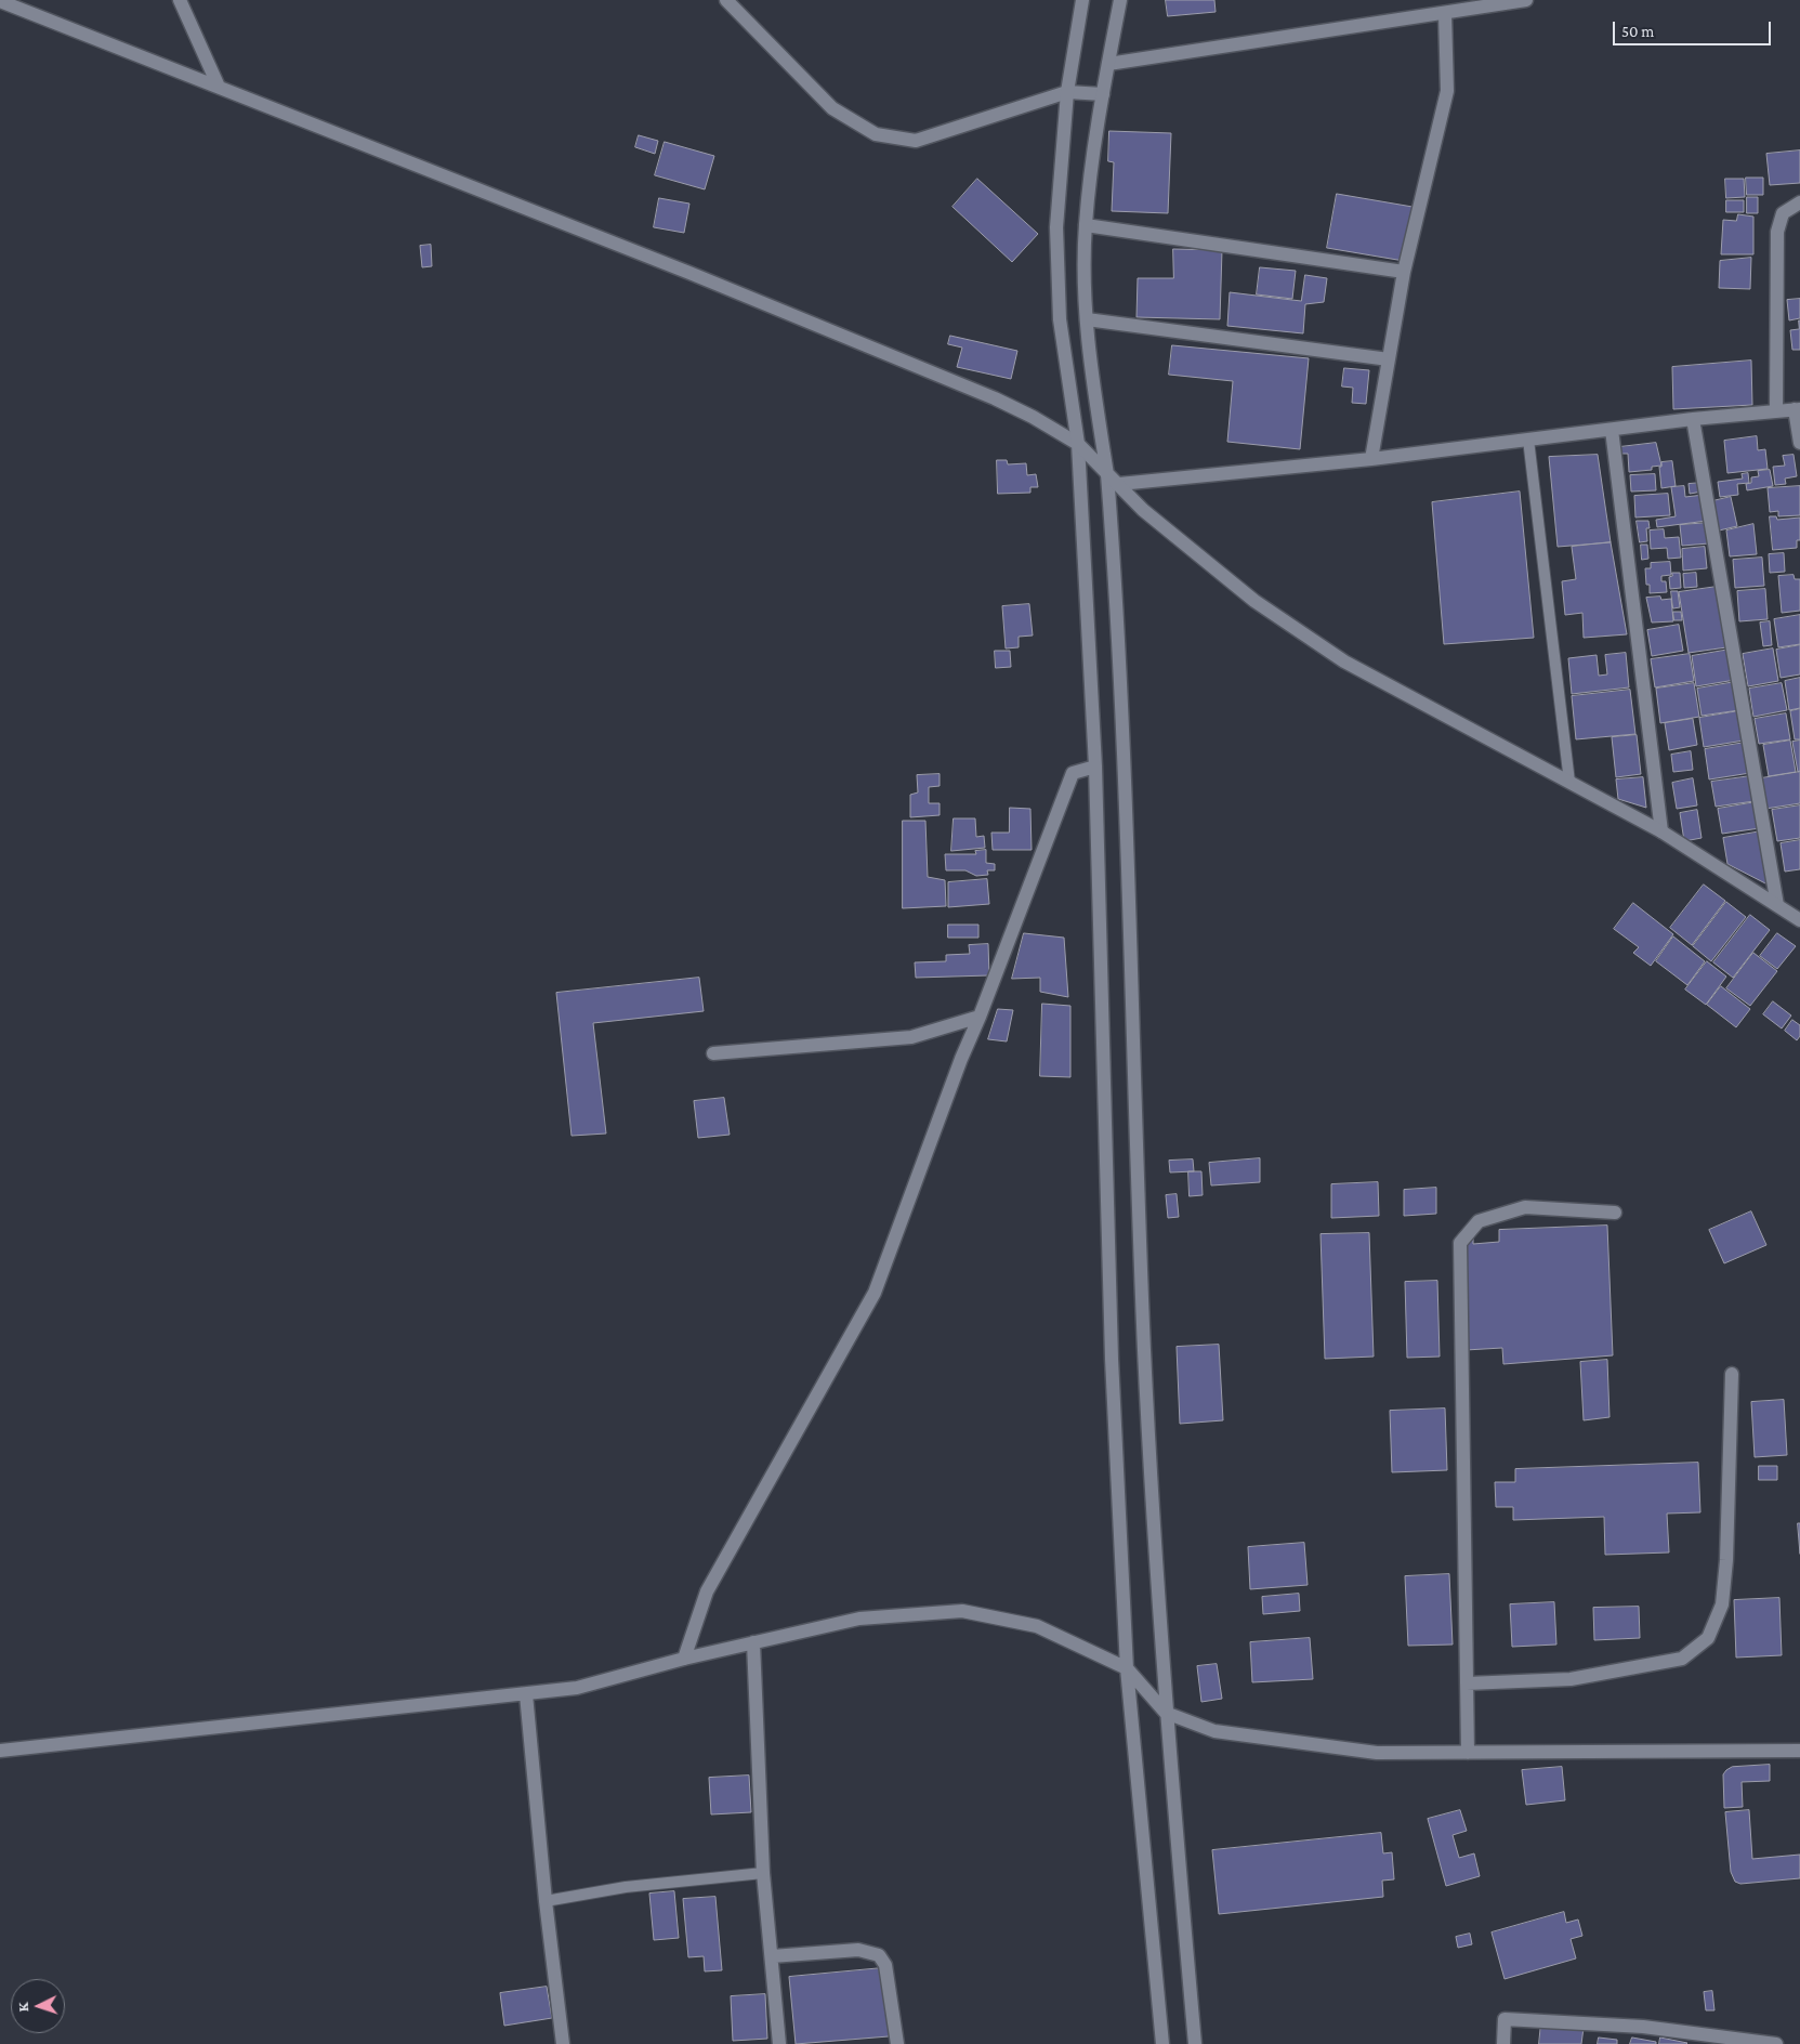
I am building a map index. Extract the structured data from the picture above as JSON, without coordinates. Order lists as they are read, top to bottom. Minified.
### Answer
{"scale_bar":"50 m","north":"left"}
